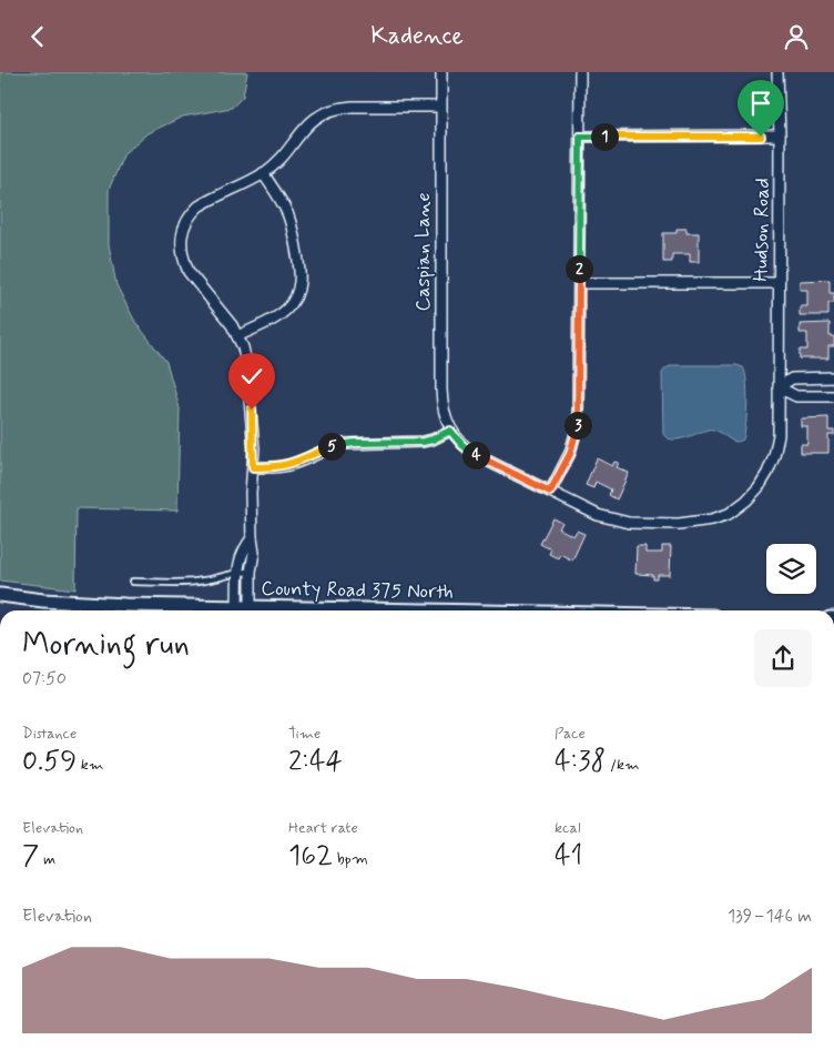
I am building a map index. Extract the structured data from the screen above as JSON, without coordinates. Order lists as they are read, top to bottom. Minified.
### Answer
{"streets":{"street":["Hudson Road","Caspian Lane","County Road 375 North"]},"crossings":[["Hudson Road","Caspian Lane"]],"page":{"header":"Kadence","pins":["1","2","3","5","4"],"heading":["Morning run","07:50"],"stats":[["Distance","0.59 km"],["Time","2:44"],["Pace","4:38 /km"],["Elevation","7 m"],["Heart rate","162 bpm"],["kcal","41"]],"chart":["Elevation","139–146 m"]}}
